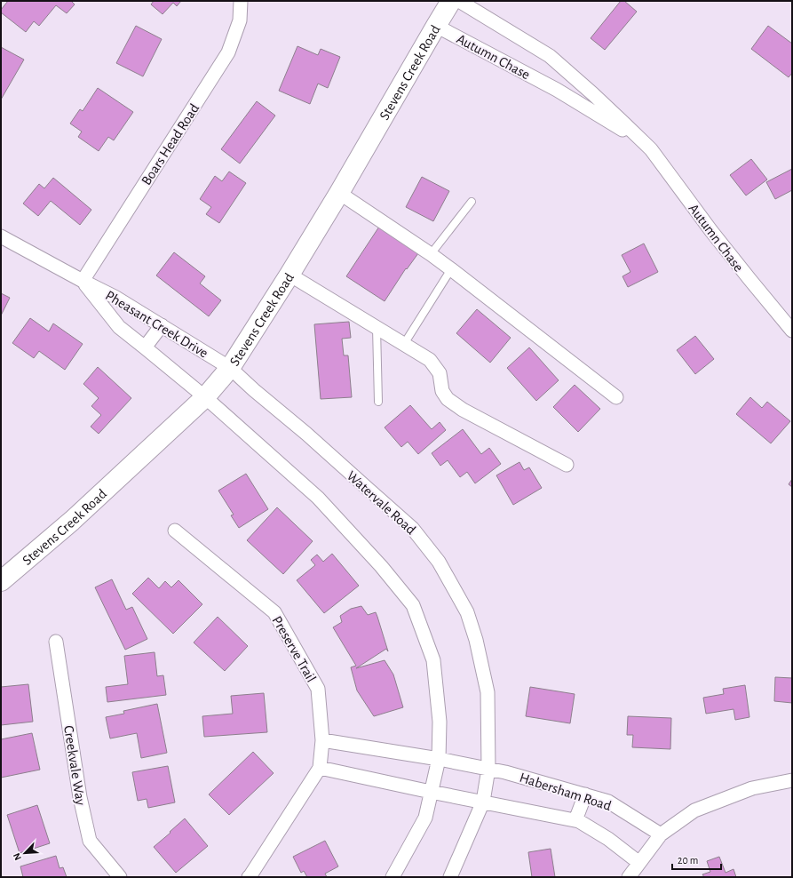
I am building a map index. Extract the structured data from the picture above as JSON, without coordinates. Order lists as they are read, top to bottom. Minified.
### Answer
{"streets":{"street":["Autumn Chase","Stevens Creek Road","Boars Head Road","Pheasant Creek Drive","Watervale Road","Preserve Trail","Creekvale Way","Habersham Road"]},"crossings":[["Autumn Chase","Stevens Creek Road"],["Stevens Creek Road","Pheasant Creek Drive"],["Stevens Creek Road","Watervale Road"],["Boars Head Road","Pheasant Creek Drive"],["Pheasant Creek Drive","Watervale Road"],["Watervale Road","Habersham Road"],["Preserve Trail","Habersham Road"]],"scale_bar":"20 m","north":"bottom left"}
